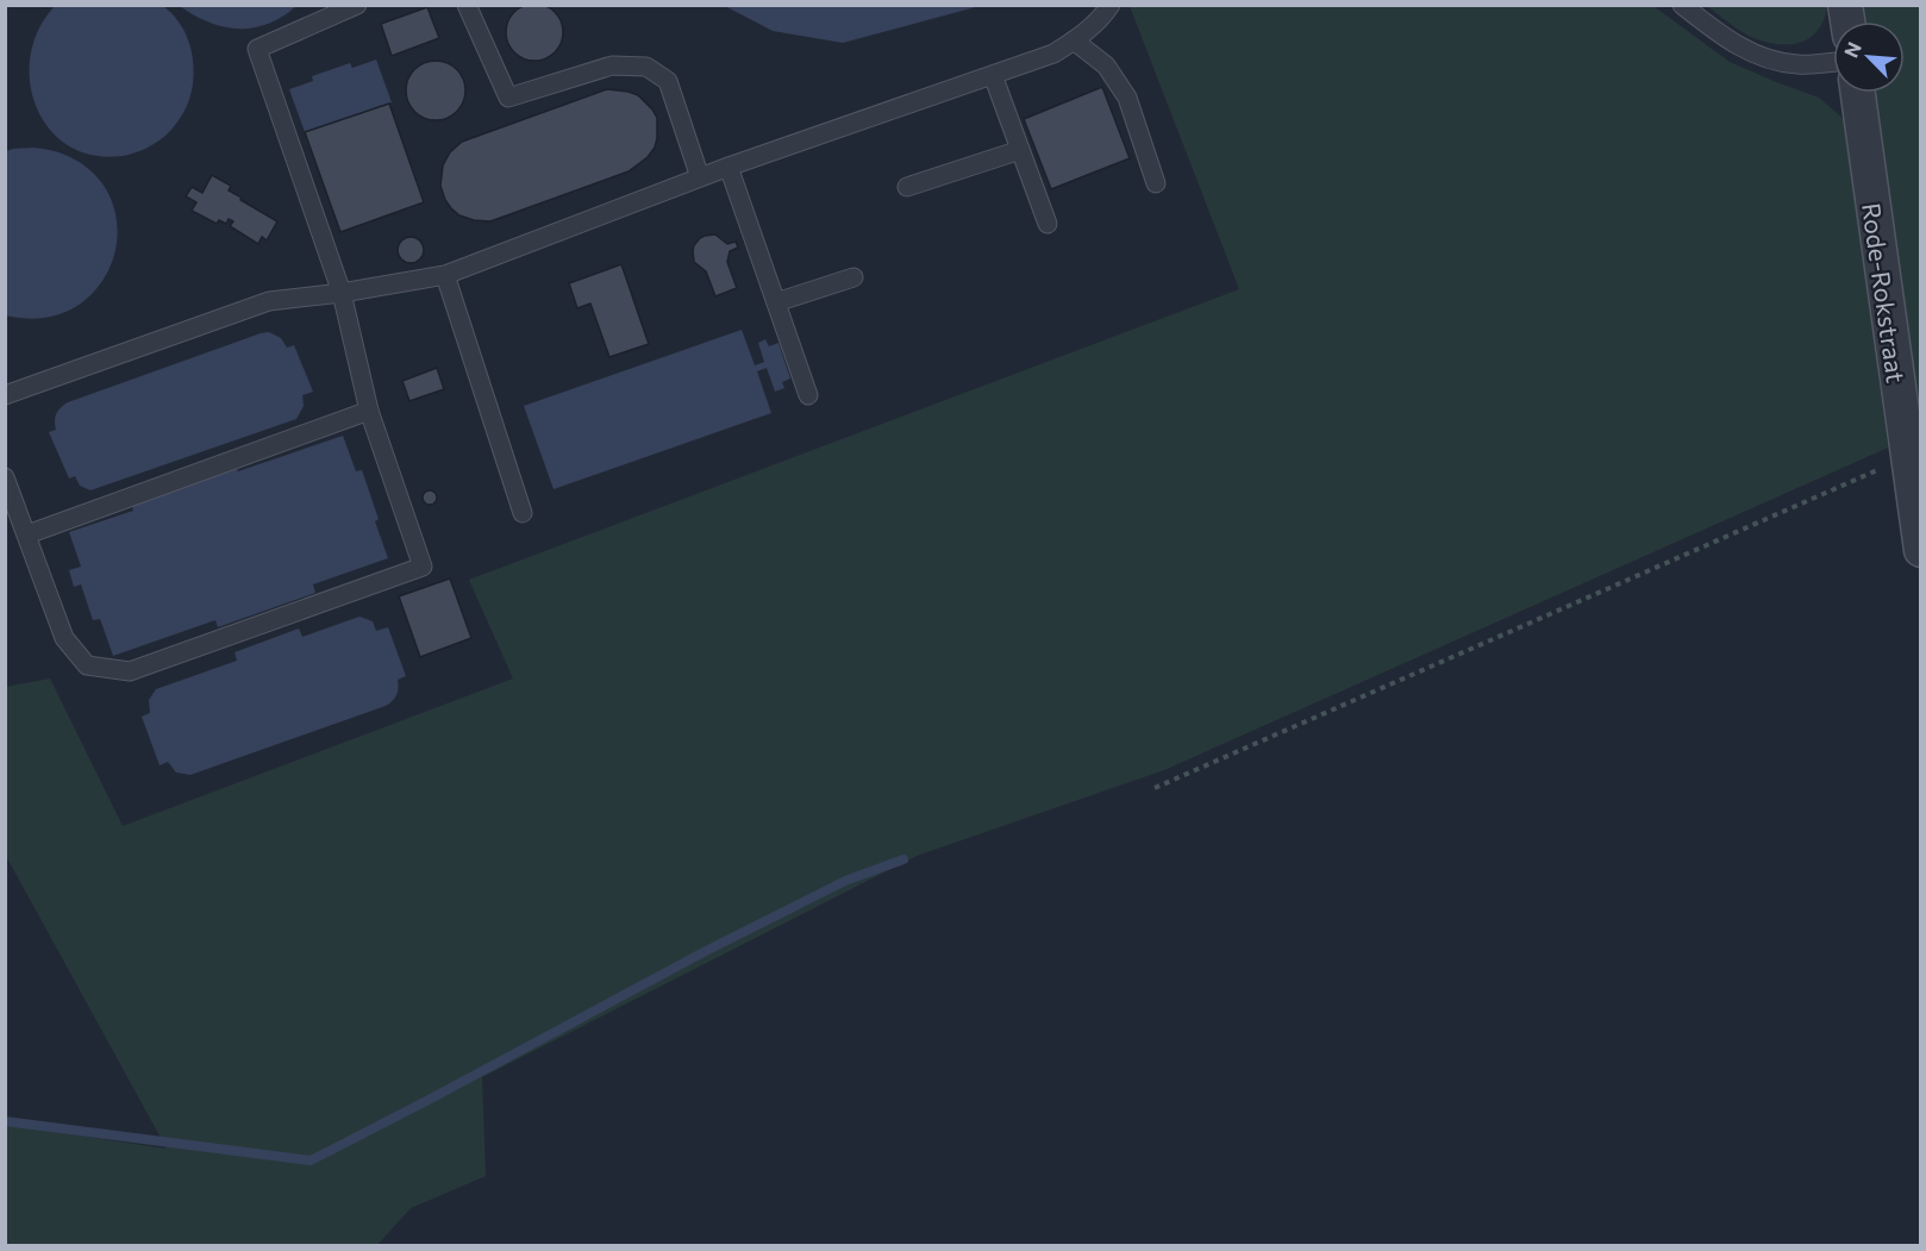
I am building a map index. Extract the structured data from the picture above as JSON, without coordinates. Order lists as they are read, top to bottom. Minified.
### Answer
{"streets":{"street":["Rode-Rokstraat"]},"north":"top left"}
